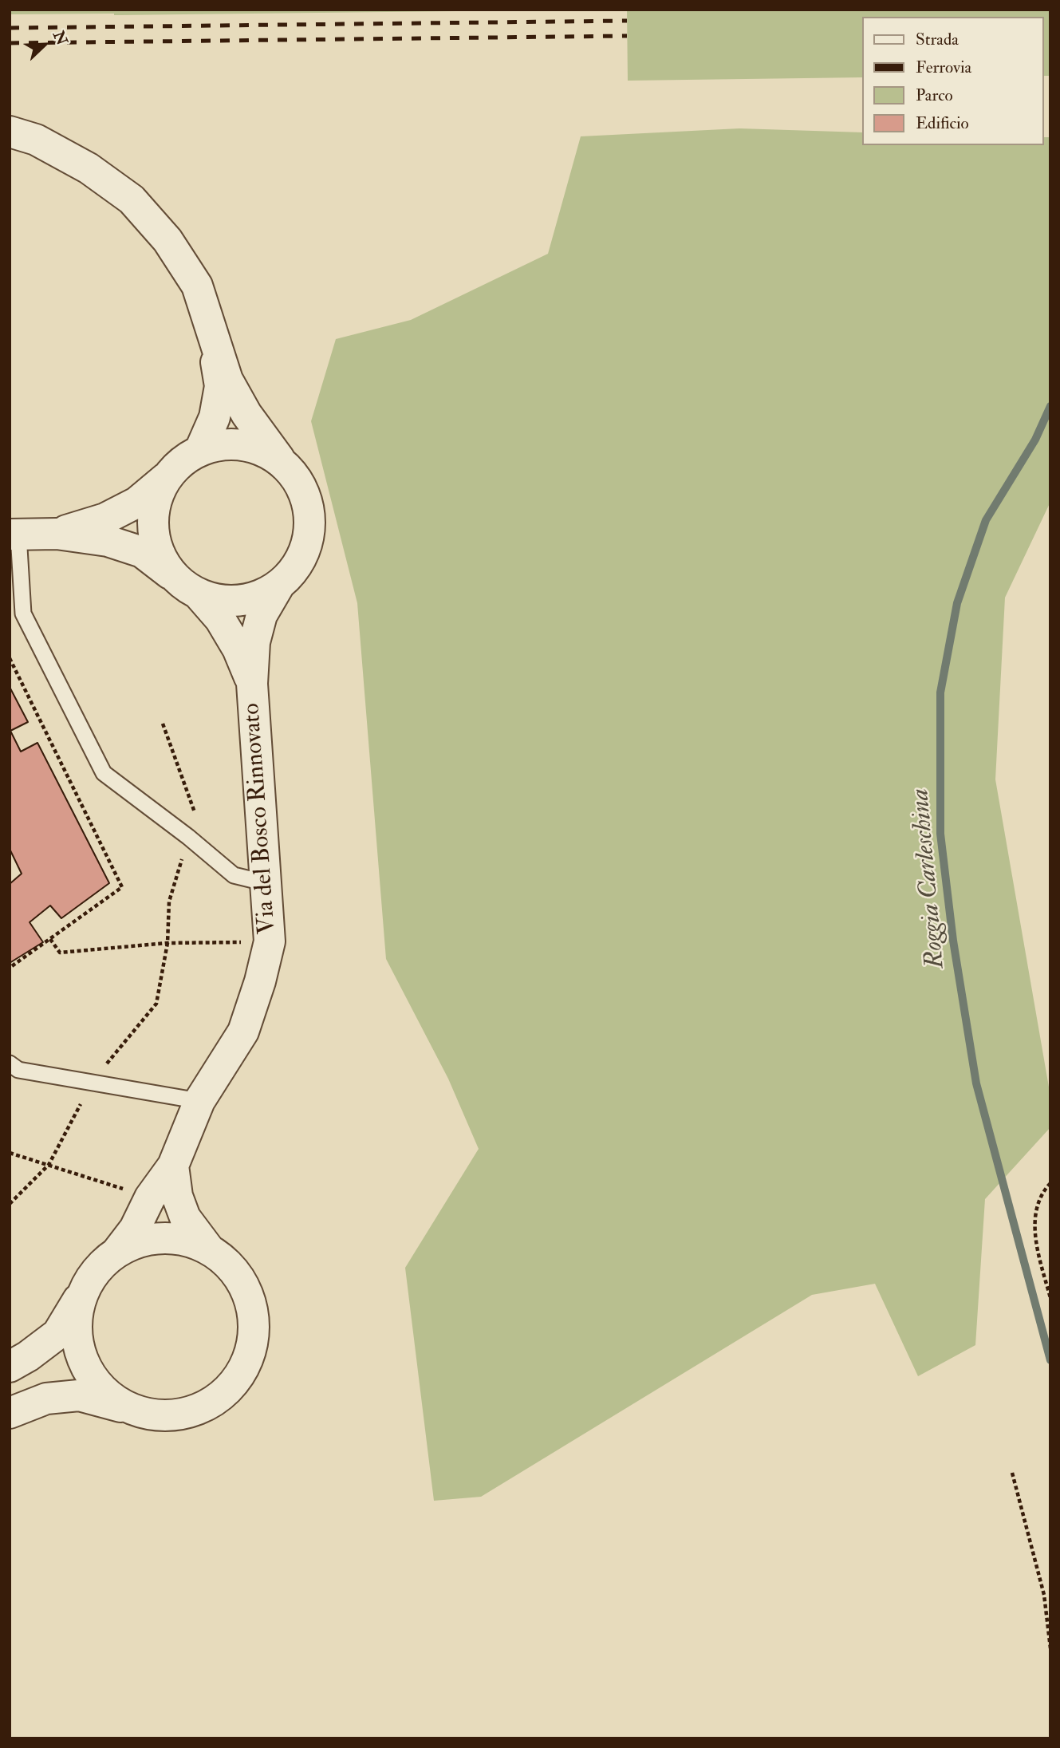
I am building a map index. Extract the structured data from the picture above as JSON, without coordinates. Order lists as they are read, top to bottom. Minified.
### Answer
{"streets":{"street":["Via del Bosco Rinnovato"]},"water":["Roggia Carleschina"],"legend":["Strada","Ferrovia","Parco","Edificio"],"north":"top right"}
